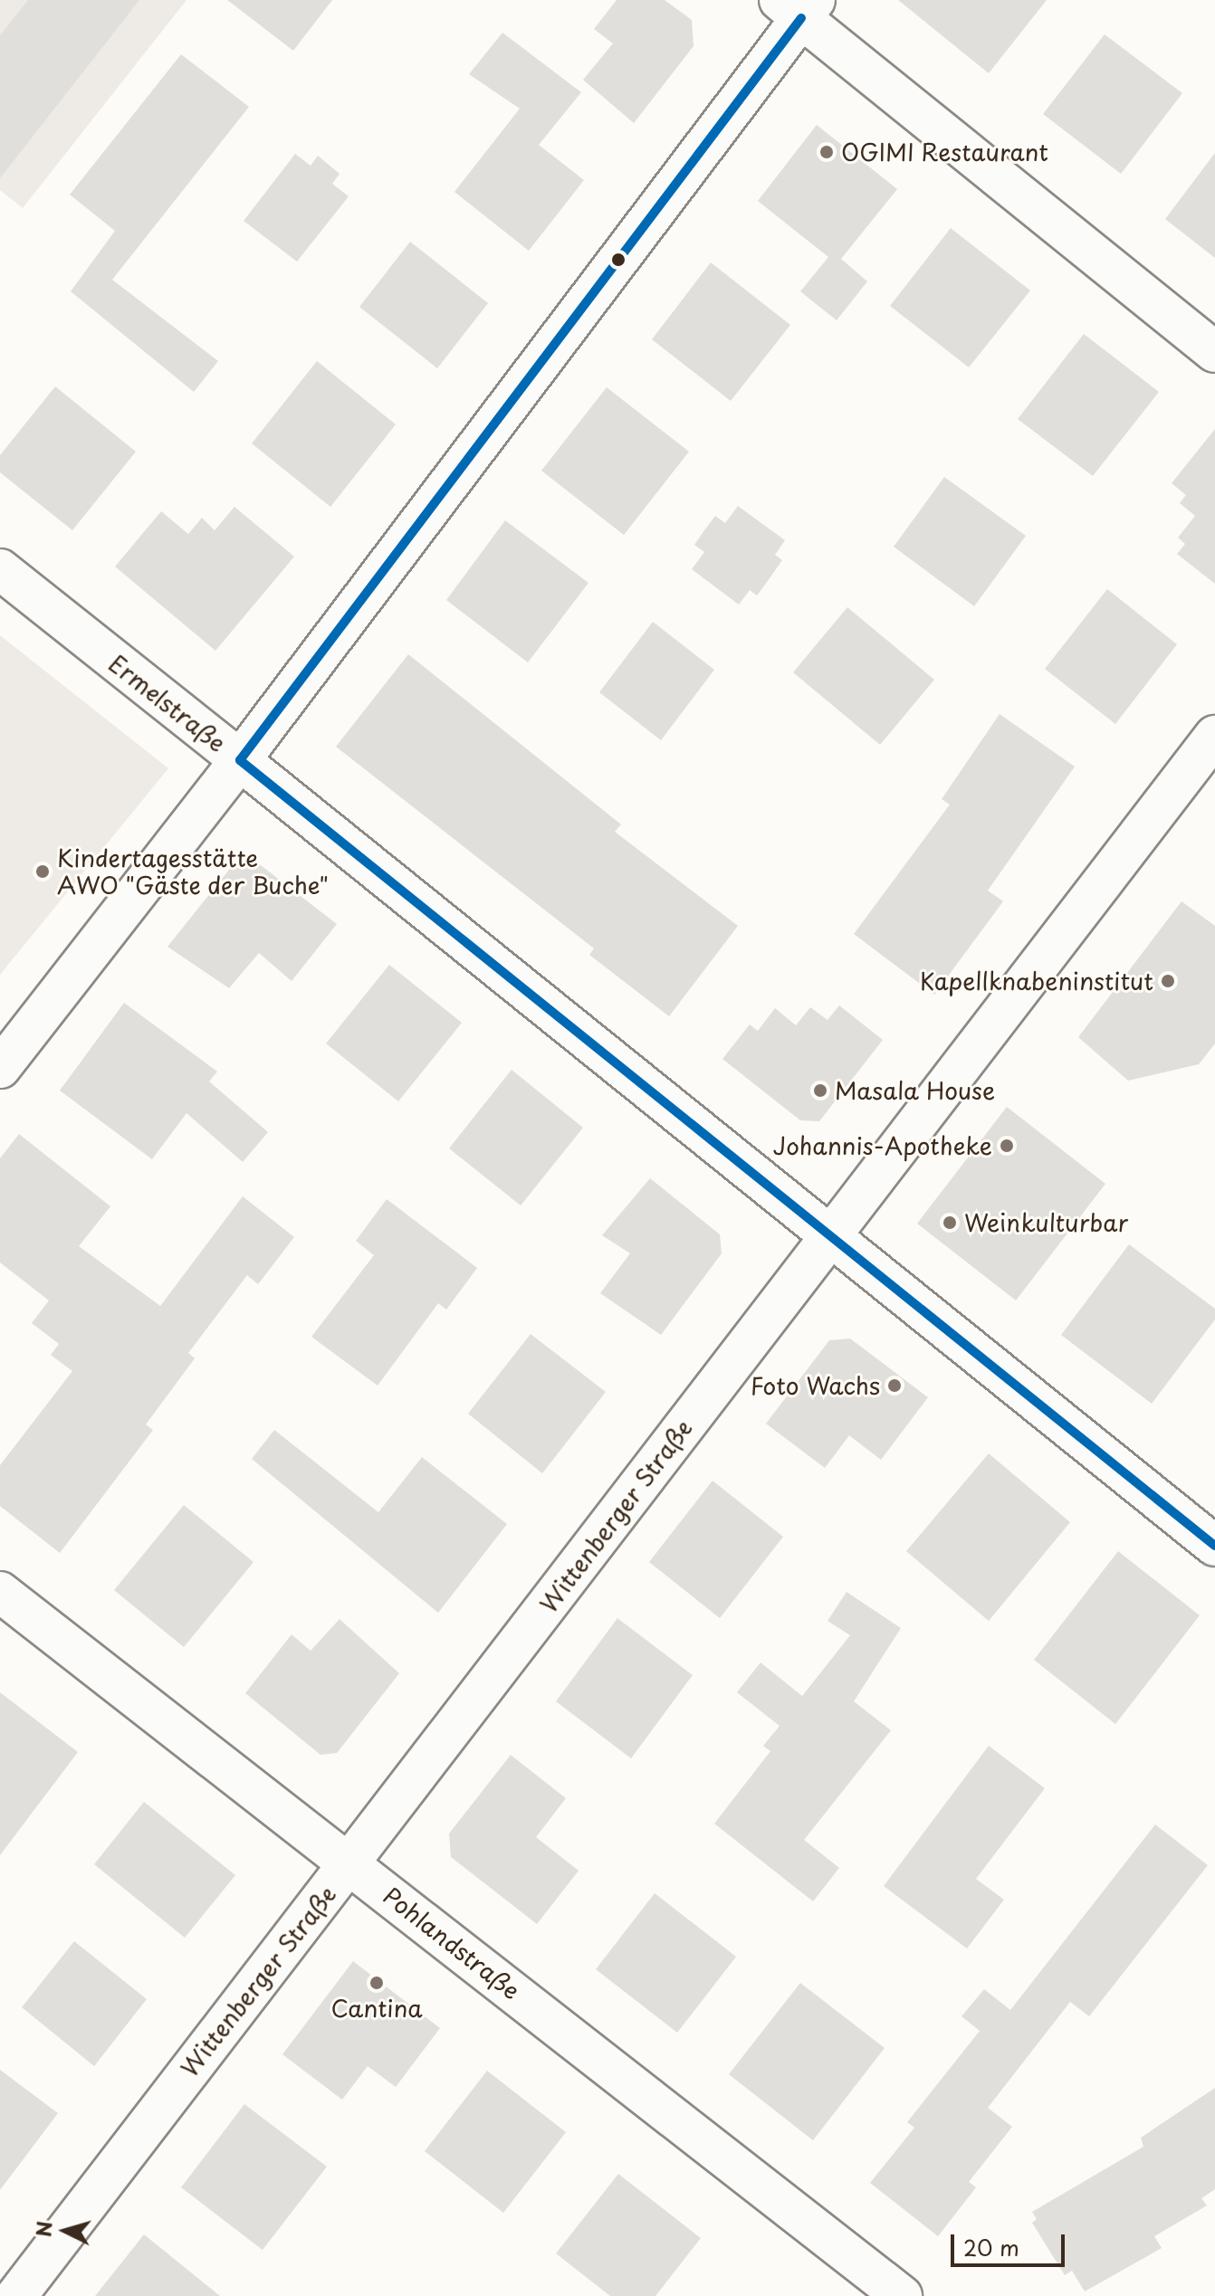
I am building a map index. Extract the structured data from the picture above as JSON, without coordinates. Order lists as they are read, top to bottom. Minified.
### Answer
{"streets":{"street":["Ermelstraße","Wittenberger Straße","Pohlandstraße"]},"crossings":[["Ermelstraße","Wittenberger Straße"],["Wittenberger Straße","Pohlandstraße"]],"places":["OGIMI Restaurant","Kindertagesstätte AWO \"Gäste der Buche\"","Kapellknabeninstitut","Masala House","Johannis-Apotheke","Weinkulturbar","Foto Wachs","Cantina"],"scale_bar":"20 m","north":"left"}
